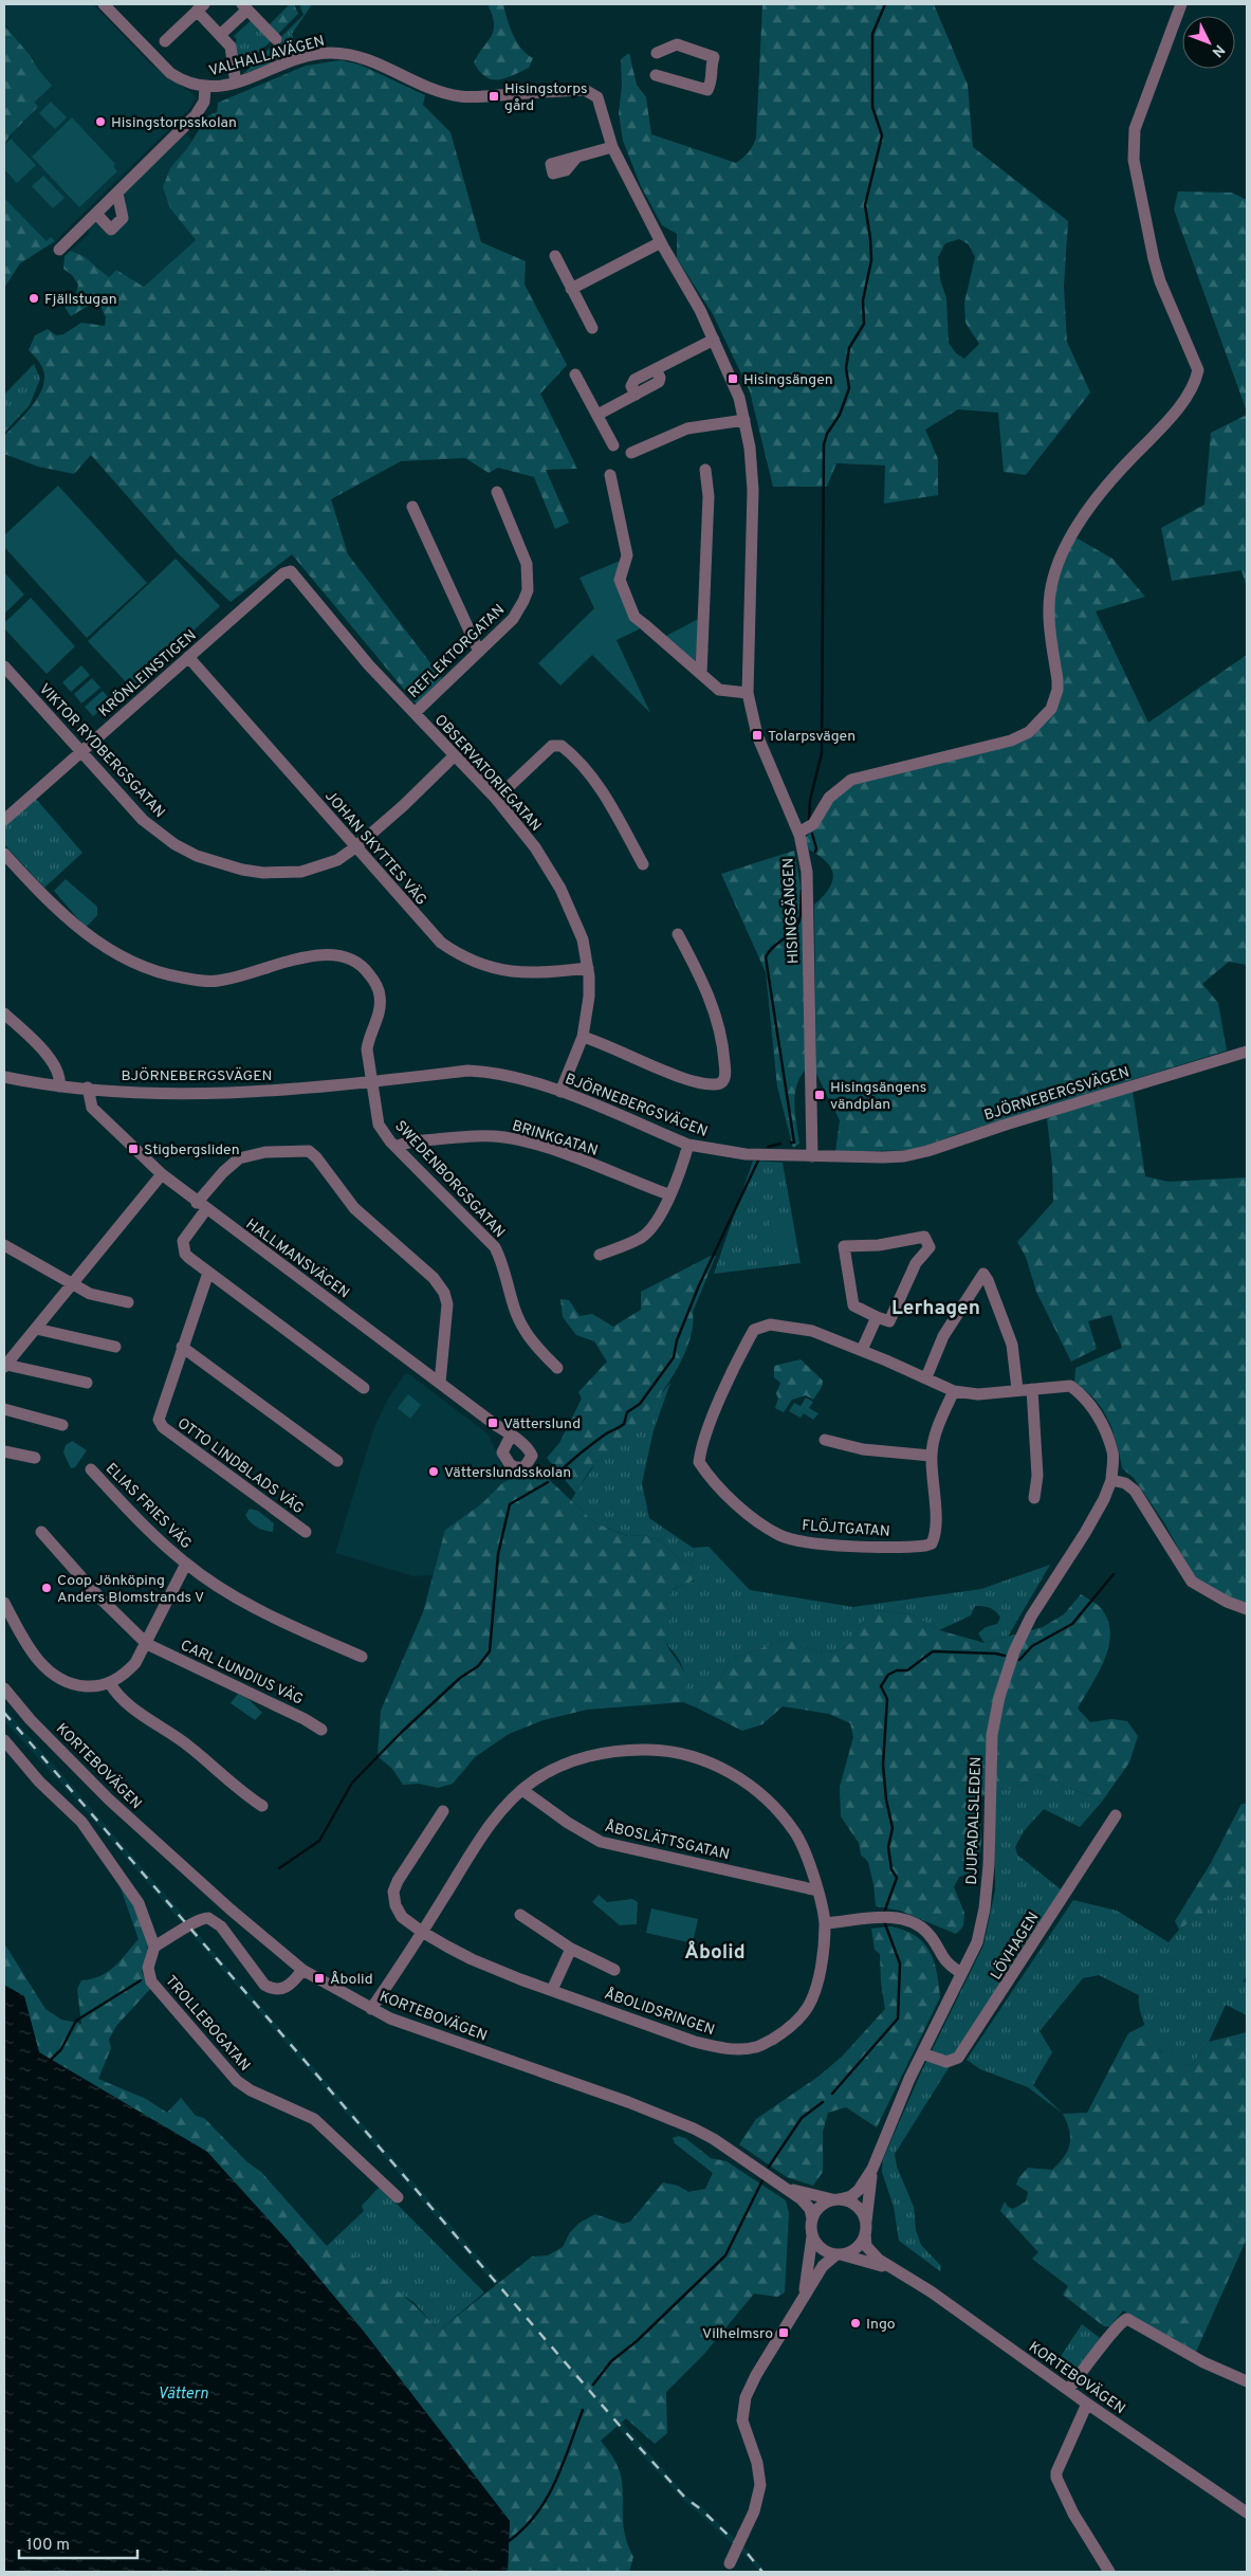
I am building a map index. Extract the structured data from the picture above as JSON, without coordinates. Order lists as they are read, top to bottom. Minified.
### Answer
{"streets":{"street":["VALHALLAVÄGEN","REFLEKTORGATAN","KRÖNLEINSTIGEN","VIKTOR RYDBERGSGATAN","OBSERVATORIEGATAN","JOHAN SKYTTES VÄG","HISINGSÄNGEN","BJÖRNEBERGSVÄGEN","BRINKGATAN","SWEDENBORGSGATAN","HALLMANSVÄGEN","OTTO LINDBLADS VÄG","ELIAS FRIES VÄG","FLÖJTGATAN","CARL LUNDIUS VÄG","KORTEBOVÄGEN","DJUPADALSLEDEN","ÅBOSLÄTTSGATAN","LÖVHAGEN","ÅBOLIDSRINGEN","TROLLEBOGATAN"]},"crossings":[["VALHALLAVÄGEN","HISINGSÄNGEN"],["REFLEKTORGATAN","OBSERVATORIEGATAN"],["KRÖNLEINSTIGEN","VIKTOR RYDBERGSGATAN"],["KRÖNLEINSTIGEN","OBSERVATORIEGATAN"],["KRÖNLEINSTIGEN","JOHAN SKYTTES VÄG"],["VIKTOR RYDBERGSGATAN","OBSERVATORIEGATAN"],["VIKTOR RYDBERGSGATAN","JOHAN SKYTTES VÄG"],["OBSERVATORIEGATAN","JOHAN SKYTTES VÄG"],["OBSERVATORIEGATAN","BJÖRNEBERGSVÄGEN"],["HISINGSÄNGEN","BJÖRNEBERGSVÄGEN"],["BJÖRNEBERGSVÄGEN","SWEDENBORGSGATAN"],["BJÖRNEBERGSVÄGEN","HALLMANSVÄGEN"],["BRINKGATAN","SWEDENBORGSGATAN"],["KORTEBOVÄGEN","DJUPADALSLEDEN"],["KORTEBOVÄGEN","ÅBOLIDSRINGEN"],["DJUPADALSLEDEN","LÖVHAGEN"],["ÅBOSLÄTTSGATAN","ÅBOLIDSRINGEN"]],"districts":["Lerhagen","Åbolid"],"water":["Vättern"],"places":{"transit":["Hisingstorps gård","Hisingsängen","Tolarpsvägen","Hisingsängens vändplan","Stigbergsliden","Vätterslund","Åbolid","Vilhelmsro"],"other":["Hisingstorpsskolan","Fjällstugan","Vätterslundsskolan","Coop Jönköping Anders Blomstrands V","Ingo"]},"scale_bar":"100 m","north":"bottom right"}
